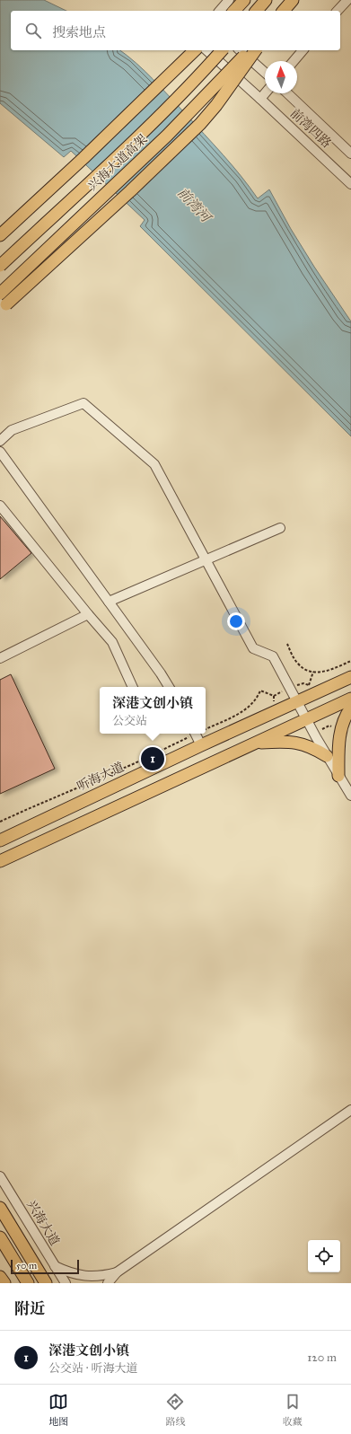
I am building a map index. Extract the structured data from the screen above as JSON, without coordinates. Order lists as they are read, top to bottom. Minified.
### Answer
{"streets":{"main road":["兴海大道高架","听海大道"],"street":["前湾四路","兴海大道"]},"water":["前湾河"],"scale_bar":"50 m","north":"top","page":{"search":"搜索地点","popup":["深港文创小镇","公交站"],"pins":"1","scale":"50 m","heading":"附近","list":[{"mark":"1","name":"深港文创小镇","note":"公交站 · 听海大道","value":"120 m"}],"nav":["地图","路线","收藏"]}}
